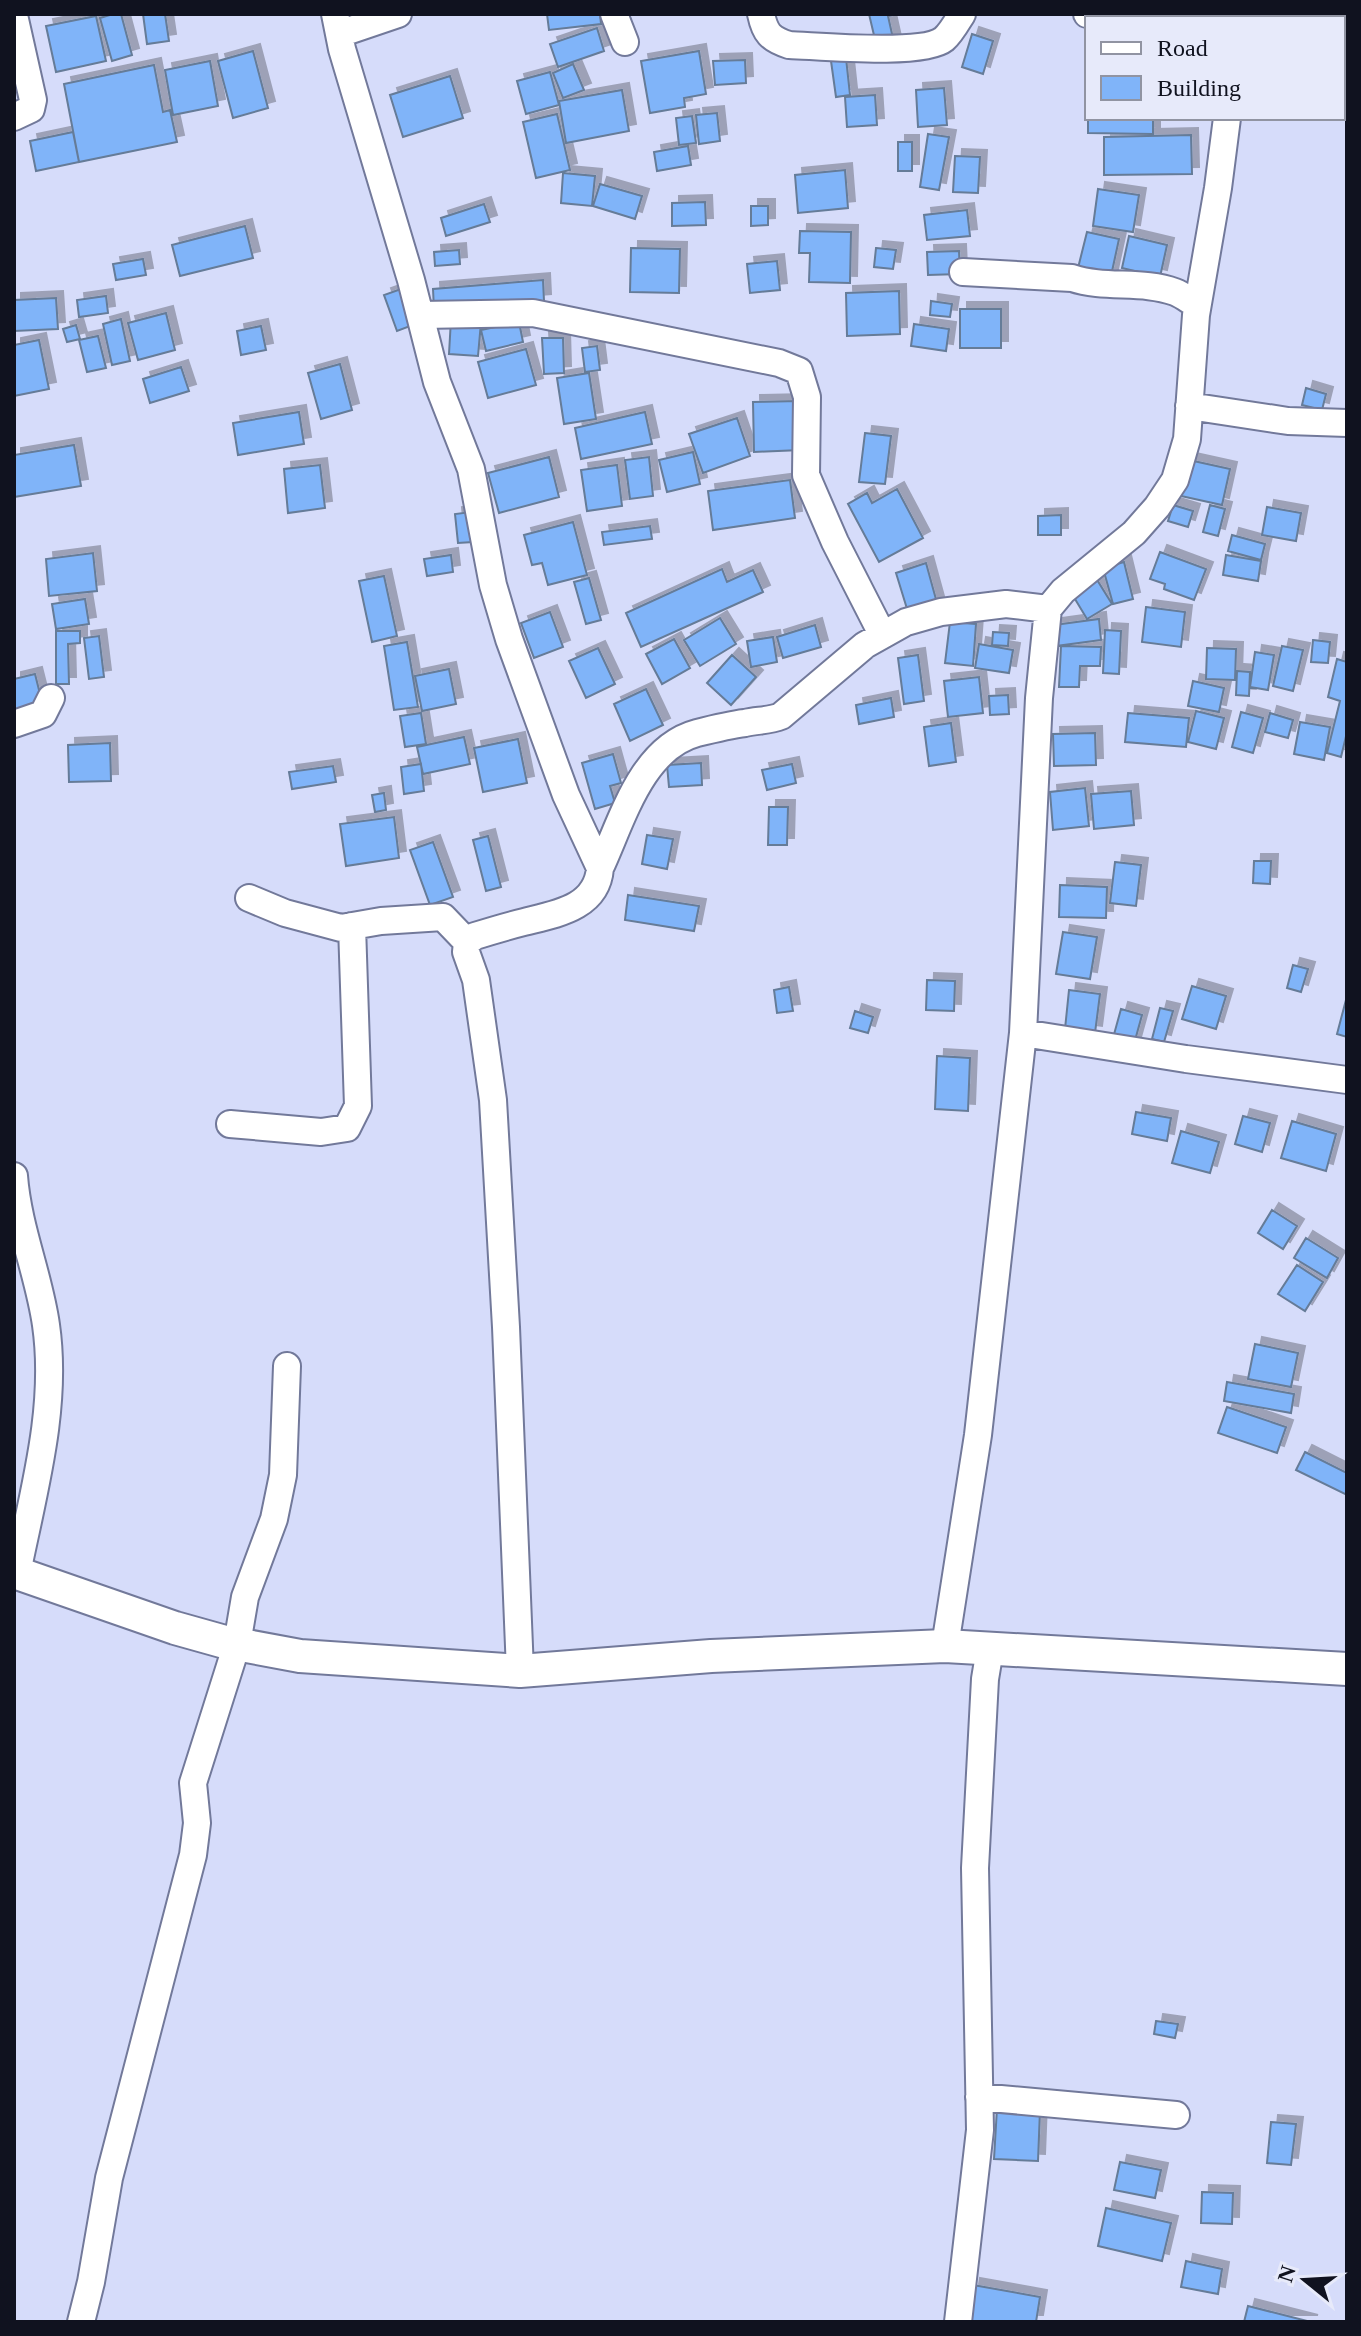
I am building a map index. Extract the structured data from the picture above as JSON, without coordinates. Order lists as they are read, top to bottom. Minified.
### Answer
{"legend":["Road","Building"],"north":"left"}
